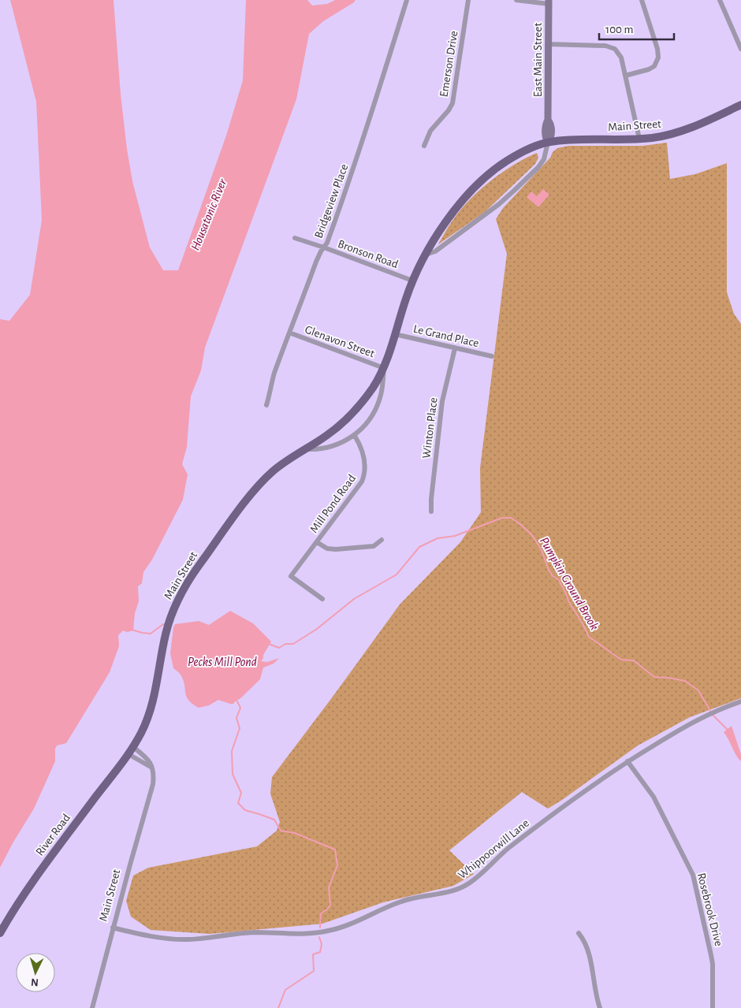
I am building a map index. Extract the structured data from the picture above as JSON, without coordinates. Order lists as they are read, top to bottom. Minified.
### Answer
{"streets":{"main road":["East Main Street","Main Street","River Road"],"street":["Emerson Drive","Bridgeview Place","Bronson Road","Le Grand Place","Glenavon Street","Winton Place","Mill Pond Road","Whippoorwill Lane","Rosebrook Drive"]},"crossings":[["East Main Street","Main Street"],["Main Street","Bronson Road"],["Main Street","Le Grand Place"],["Main Street","Glenavon Street"],["Main Street","Mill Pond Road"],["Main Street","River Road"],["Main Street","Whippoorwill Lane"],["Bridgeview Place","Bronson Road"],["Bridgeview Place","Glenavon Street"],["Le Grand Place","Winton Place"],["Whippoorwill Lane","Rosebrook Drive"]],"water":["Housatonic River","Pumpkin Ground Brook","Pecks Mill Pond"],"scale_bar":"100 m","north":"bottom"}
